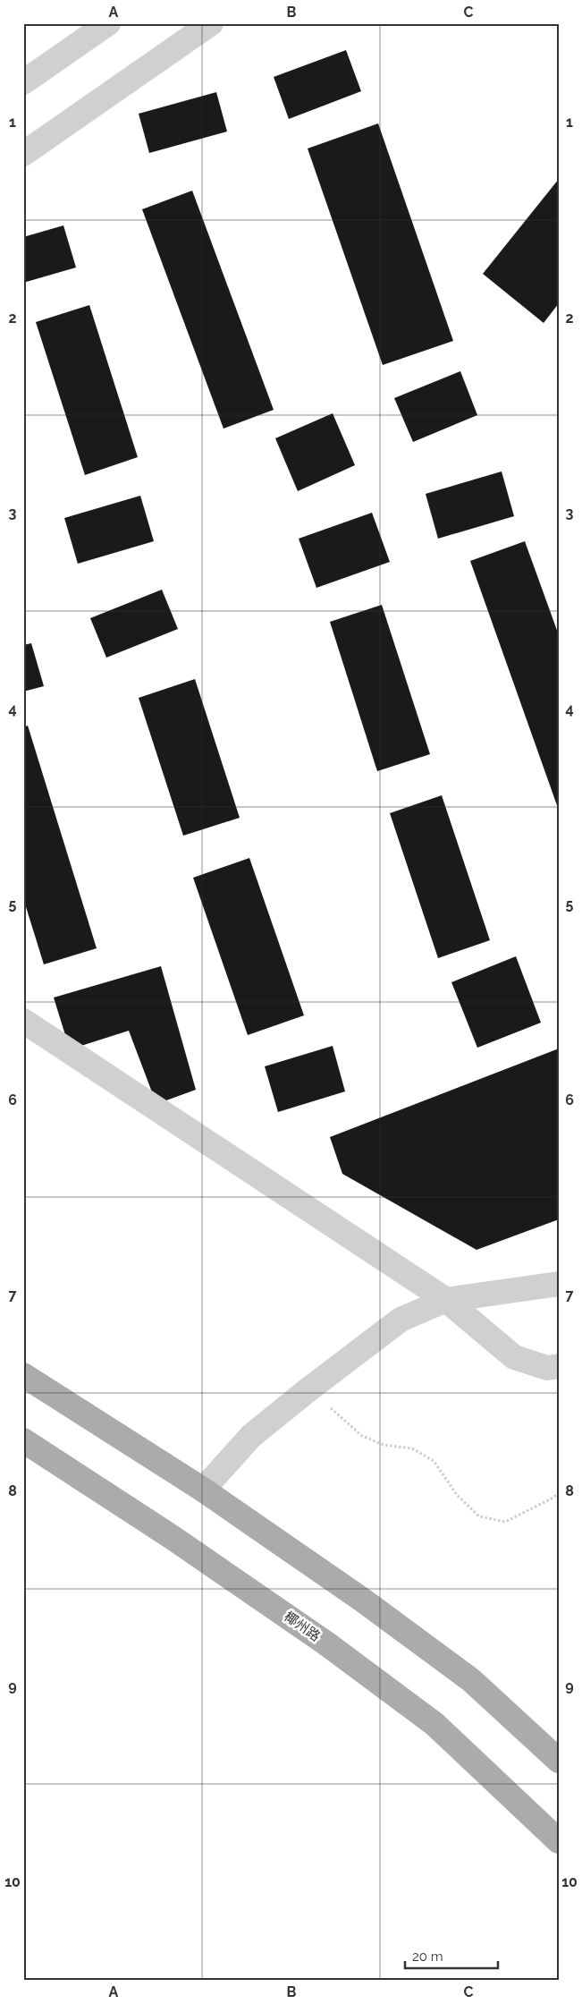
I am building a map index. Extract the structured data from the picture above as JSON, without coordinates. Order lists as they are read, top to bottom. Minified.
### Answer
{"streets":{"main road":["椰州路"]},"scale_bar":"20 m","grid":{"columns":["A","B","C"],"rows":["1","2","3","4","5","6","7","8","9","10"]}}
